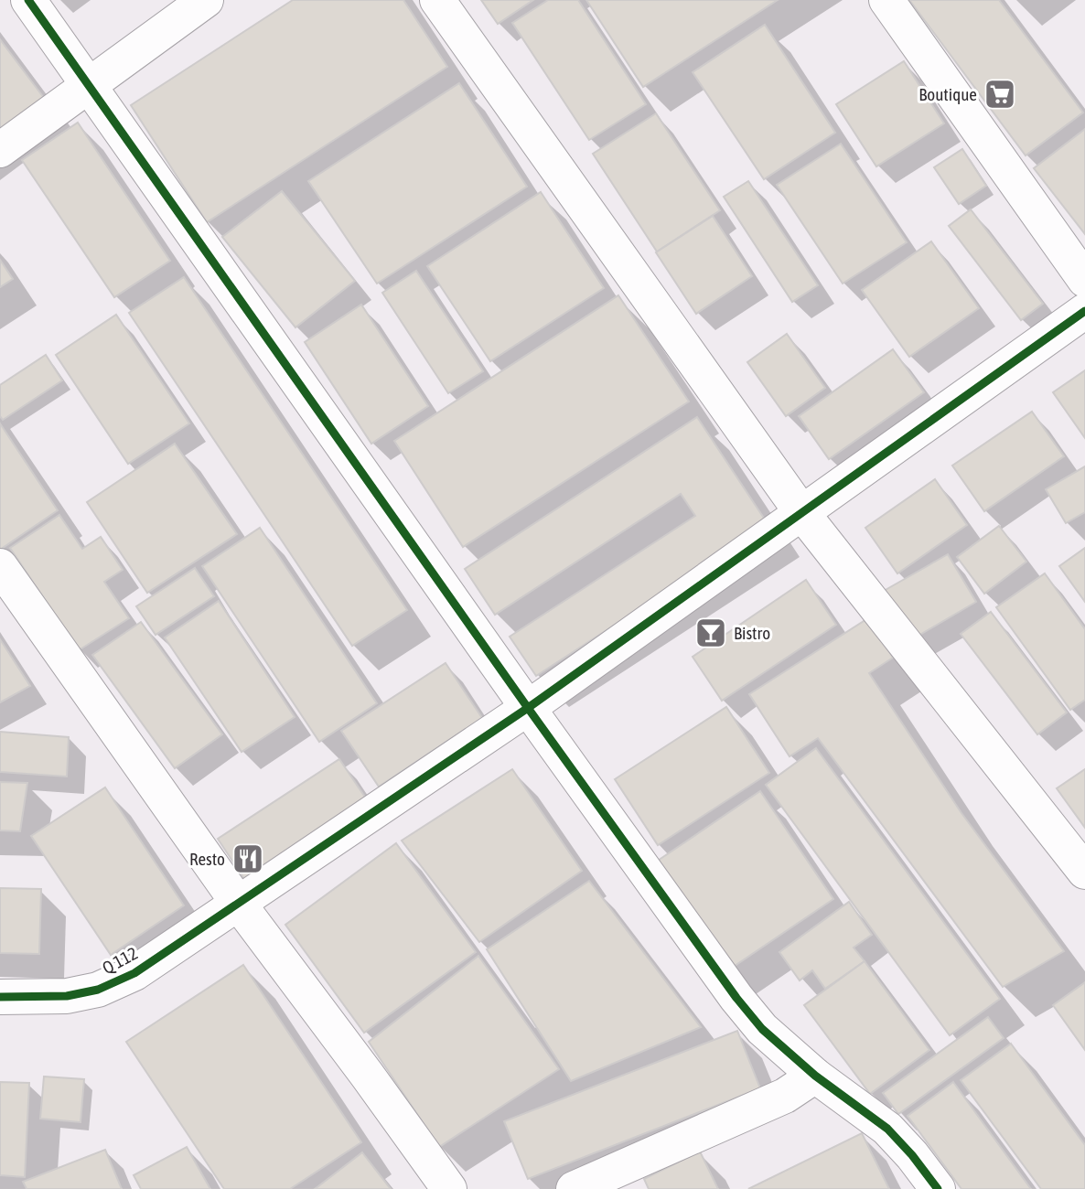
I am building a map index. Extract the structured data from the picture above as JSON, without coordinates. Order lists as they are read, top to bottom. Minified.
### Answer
{"streets":{"street":["Q 112"]},"places":{"supermarket":["Boutique"],"bar":["Bistro"],"restaurant":["Resto"]}}
